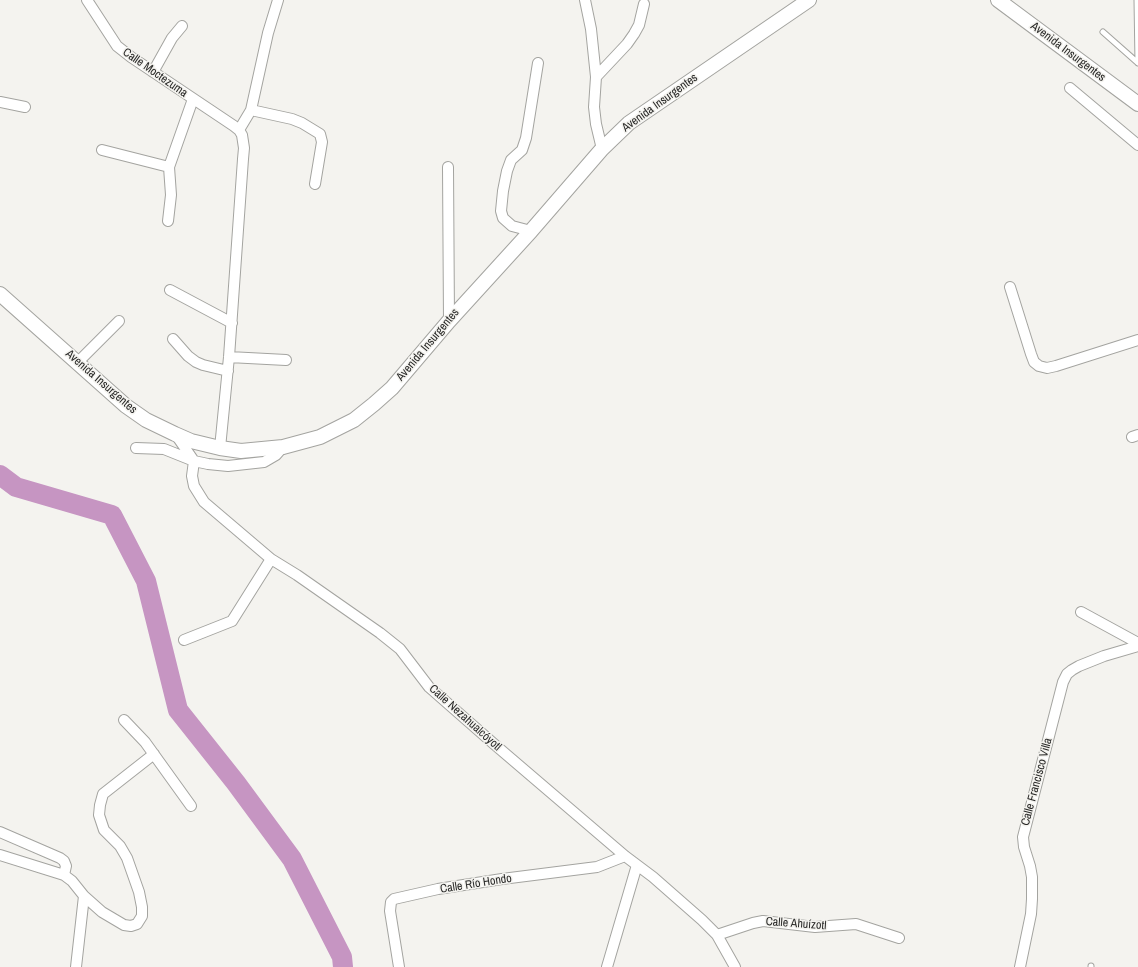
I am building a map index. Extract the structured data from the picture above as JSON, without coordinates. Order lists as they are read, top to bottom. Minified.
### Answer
{"streets":{"main road":["Avenida Insurgentes"],"street":["Calle Moctezuma","Calle Nezahualcóyotl","Calle Francisco Villa","Calle Río Hondo","Calle Ahuízotl"]},"crossings":[["Calle Nezahualcóyotl","Calle Río Hondo"],["Calle Nezahualcóyotl","Calle Ahuízotl"]]}
